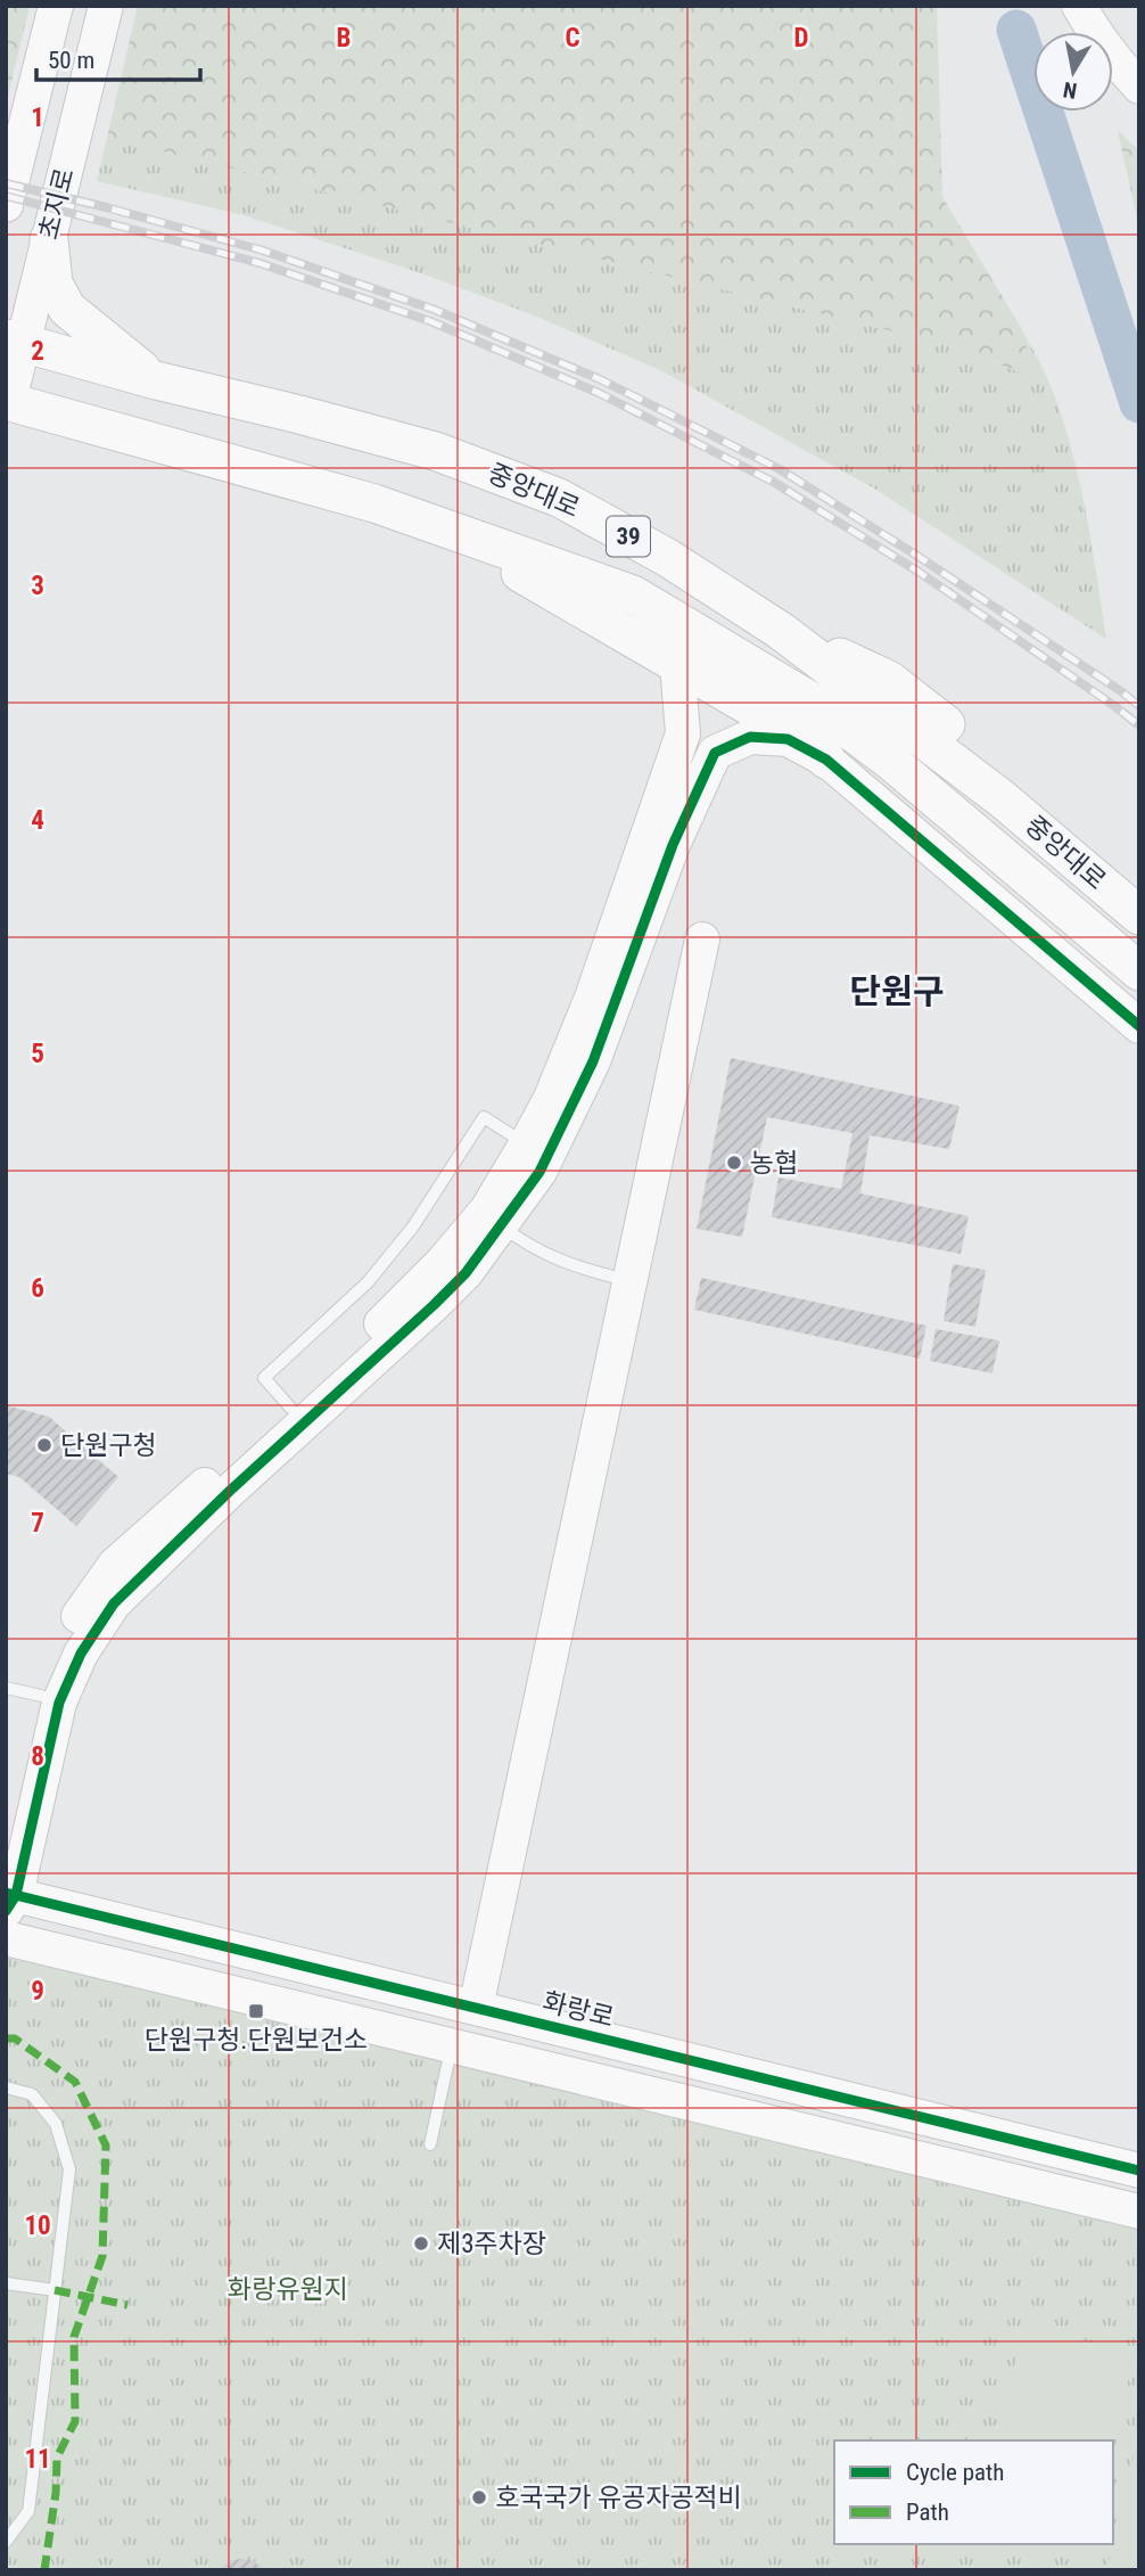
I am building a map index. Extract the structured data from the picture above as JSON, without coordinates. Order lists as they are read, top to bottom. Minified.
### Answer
{"streets":{"main road":["중앙대로","39"],"street":["초지로","화랑로"]},"crossings":[["초지로","중앙대로"]],"districts":["단원구"],"parks":["화랑유원지"],"places":{"other":["농협","단원구청","제3주차장","호국국가 유공자공적비"],"transit":["단원구청.단원보건소"]},"legend":["Cycle path","Path"],"scale_bar":"50 m","north":"bottom","grid":{"columns":["B","C","D"],"rows":["1","2","3","4","5","6","7","8","9","10","11"]}}
